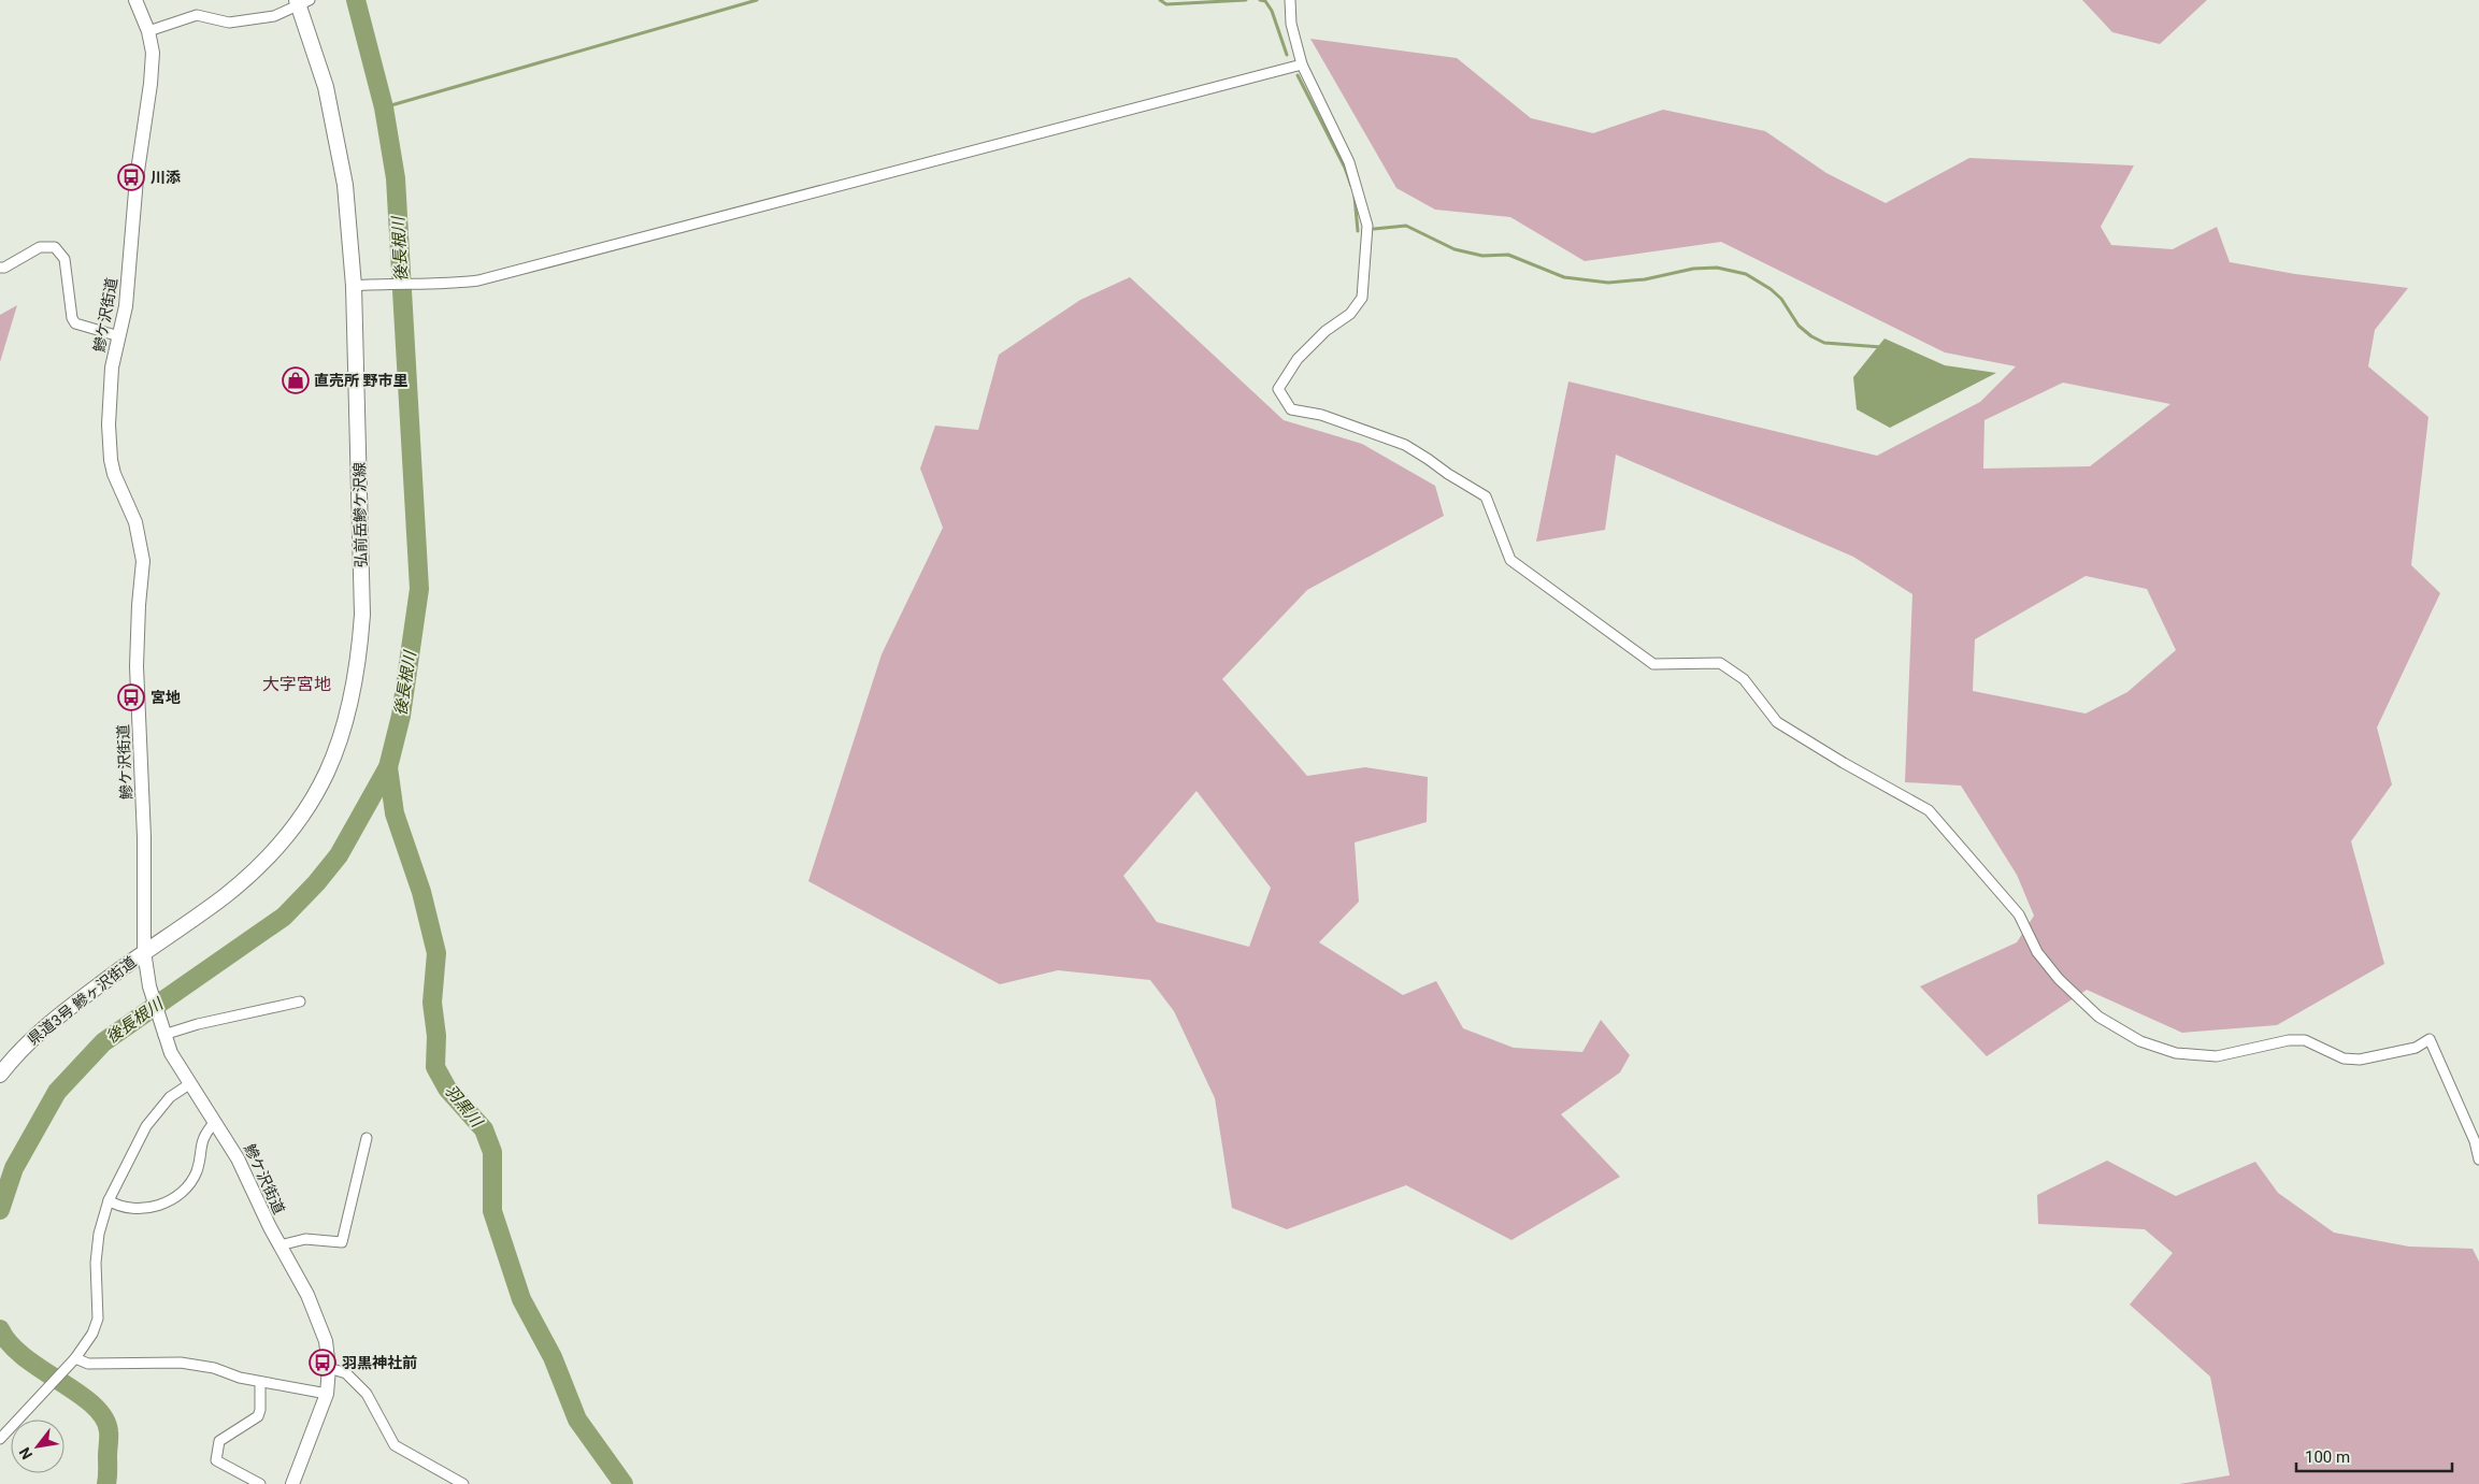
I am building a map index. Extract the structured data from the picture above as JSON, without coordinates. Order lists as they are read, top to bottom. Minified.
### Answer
{"streets":{"main road":["弘前岳鰺ケ沢線","県道3号 鰺ヶ沢街道"],"street":["鰺ケ沢街道"]},"crossings":[["鰺ケ沢街道","弘前岳鰺ケ沢線"],["鰺ケ沢街道","県道3号 鰺ヶ沢街道"],["弘前岳鰺ケ沢線","県道3号 鰺ヶ沢街道"]],"districts":["大字宮地"],"water":["後長根川","羽黒川"],"places":{"bus stop":["川添","宮地","羽黒神社前"],"shop":["直売所 野市里"]},"scale_bar":"100 m","north":"bottom left"}
